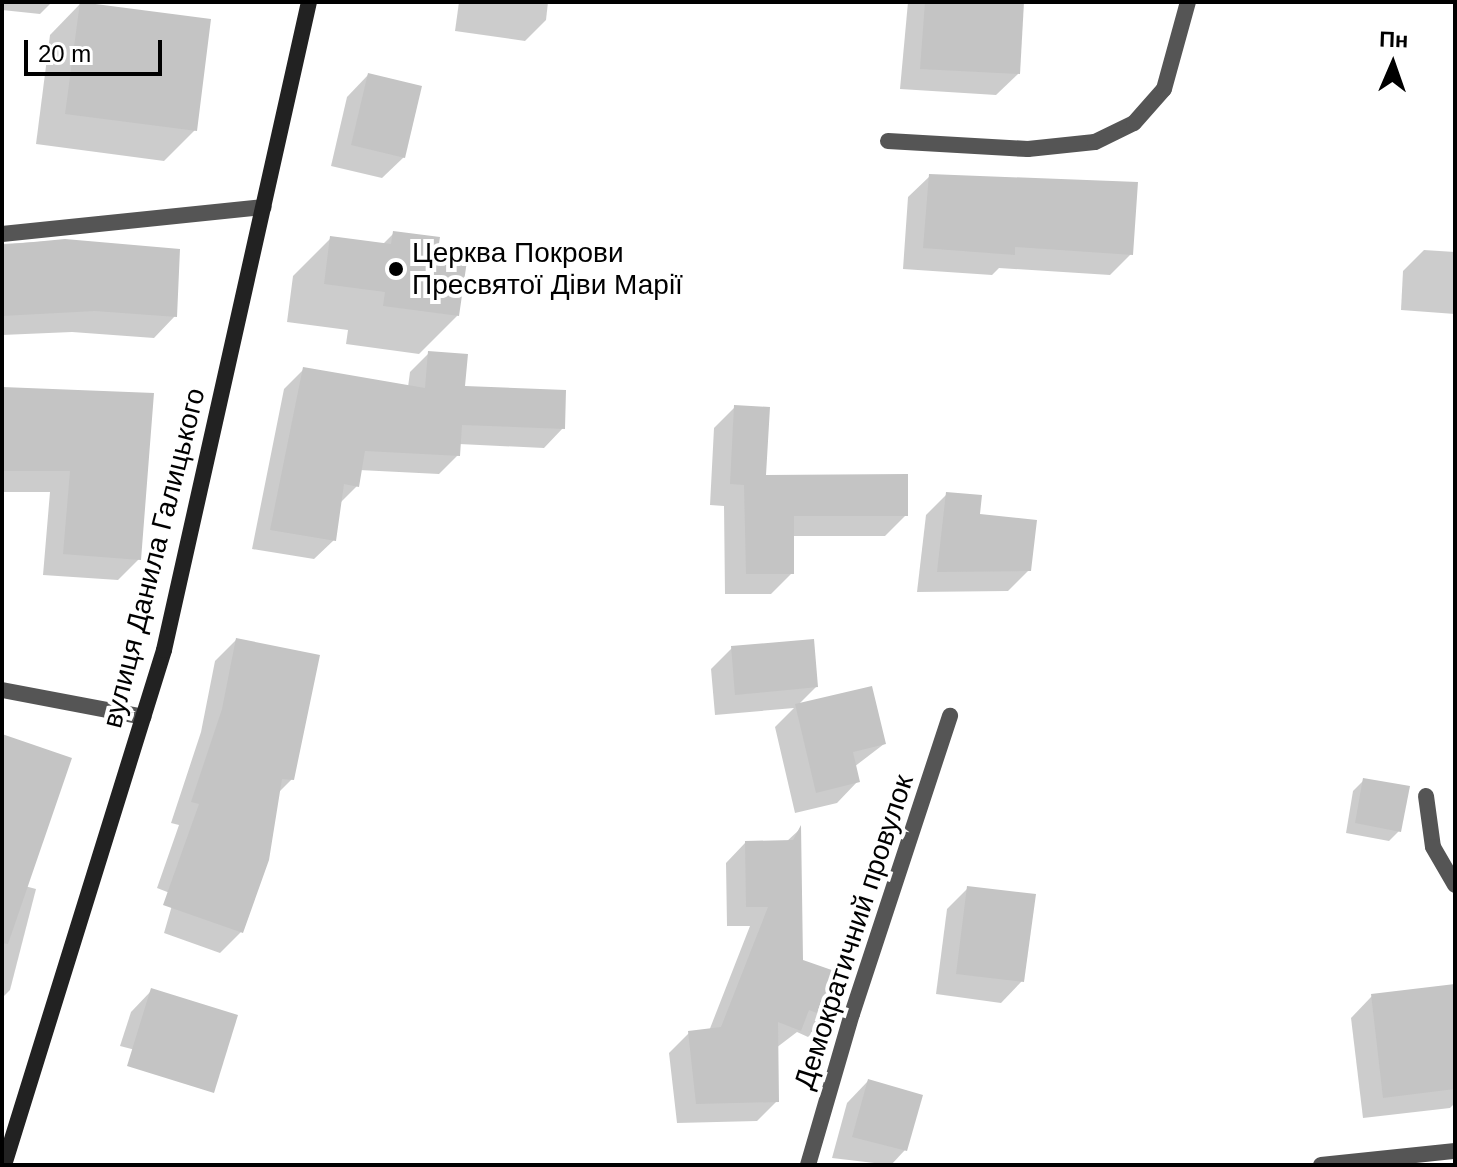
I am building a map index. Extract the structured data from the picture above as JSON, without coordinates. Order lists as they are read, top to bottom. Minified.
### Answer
{"streets":{"street":["вулиця Данила Галицького","Демократичний провулок"]},"places":["Церква Покрови Пресвятої Діви Марії"],"scale_bar":"20 m","north":"top"}
